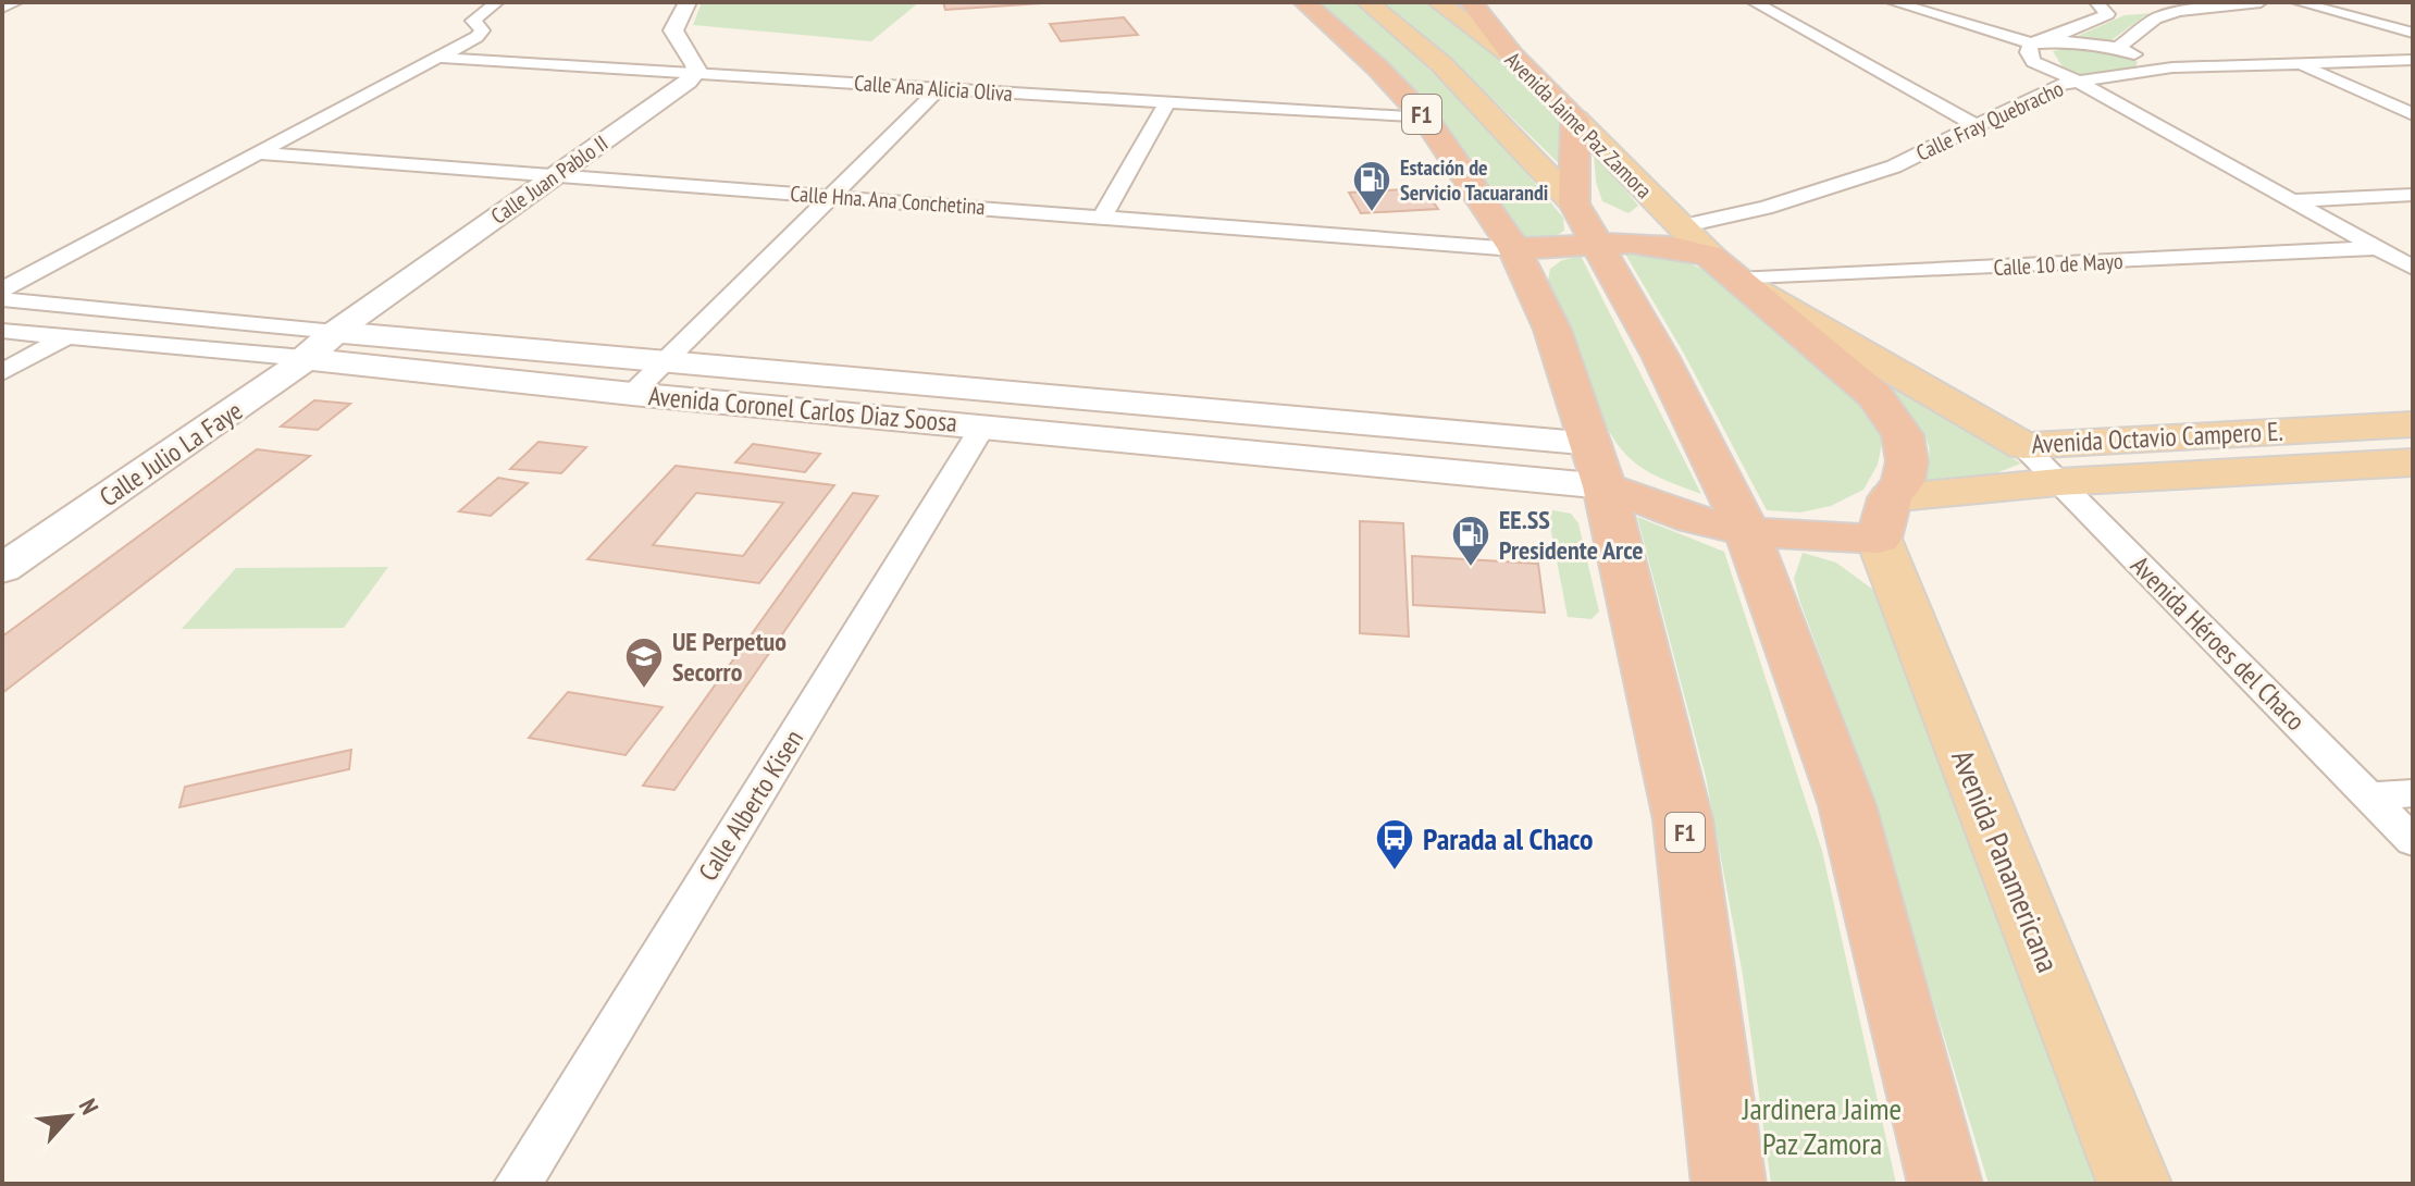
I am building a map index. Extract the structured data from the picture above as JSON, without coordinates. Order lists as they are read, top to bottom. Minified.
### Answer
{"streets":{"highway":["F1","Avenida Jaime Paz Zamora"],"main road":["Avenida Coronel Carlos Diaz Soosa","Avenida Octavio Campero E.","Calle Julio La Faye","Avenida Panamericana"],"street":["Calle Ana Alicia Oliva","Calle Fray Quebracho","Calle Juan Pablo II","Calle Hna. Ana Conchetina","Calle 10 de Mayo","Avenida Héroes del Chaco","Calle Alberto Kisen"]},"crossings":[["Calle Ana Alicia Oliva","F1"],["Calle Ana Alicia Oliva","Calle Juan Pablo II"],["F1","Avenida Jaime Paz Zamora"],["F1","Calle Hna. Ana Conchetina"],["F1","Avenida Coronel Carlos Diaz Soosa"],["Calle Fray Quebracho","Avenida Jaime Paz Zamora"],["Avenida Jaime Paz Zamora","Calle Hna. Ana Conchetina"],["Avenida Jaime Paz Zamora","Calle 10 de Mayo"],["Avenida Jaime Paz Zamora","Avenida Octavio Campero E."],["Avenida Jaime Paz Zamora","Avenida Panamericana"],["Calle Juan Pablo II","Calle Hna. Ana Conchetina"],["Calle Juan Pablo II","Avenida Coronel Carlos Diaz Soosa"],["Calle Juan Pablo II","Calle Julio La Faye"],["Calle 10 de Mayo","Avenida Octavio Campero E."],["Avenida Coronel Carlos Diaz Soosa","Calle Julio La Faye"],["Avenida Coronel Carlos Diaz Soosa","Calle Alberto Kisen"],["Avenida Octavio Campero E.","Avenida Héroes del Chaco"],["Avenida Octavio Campero E.","Avenida Panamericana"]],"parks":["Jardinera Jaime Paz Zamora"],"places":{"fuel station":["Estación de Servicio Tacuarandi","EE.SS Presidente Arce"],"school or university":["UE Perpetuo Secorro"],"bus stop":["Parada al Chaco"]},"north":"top right"}
